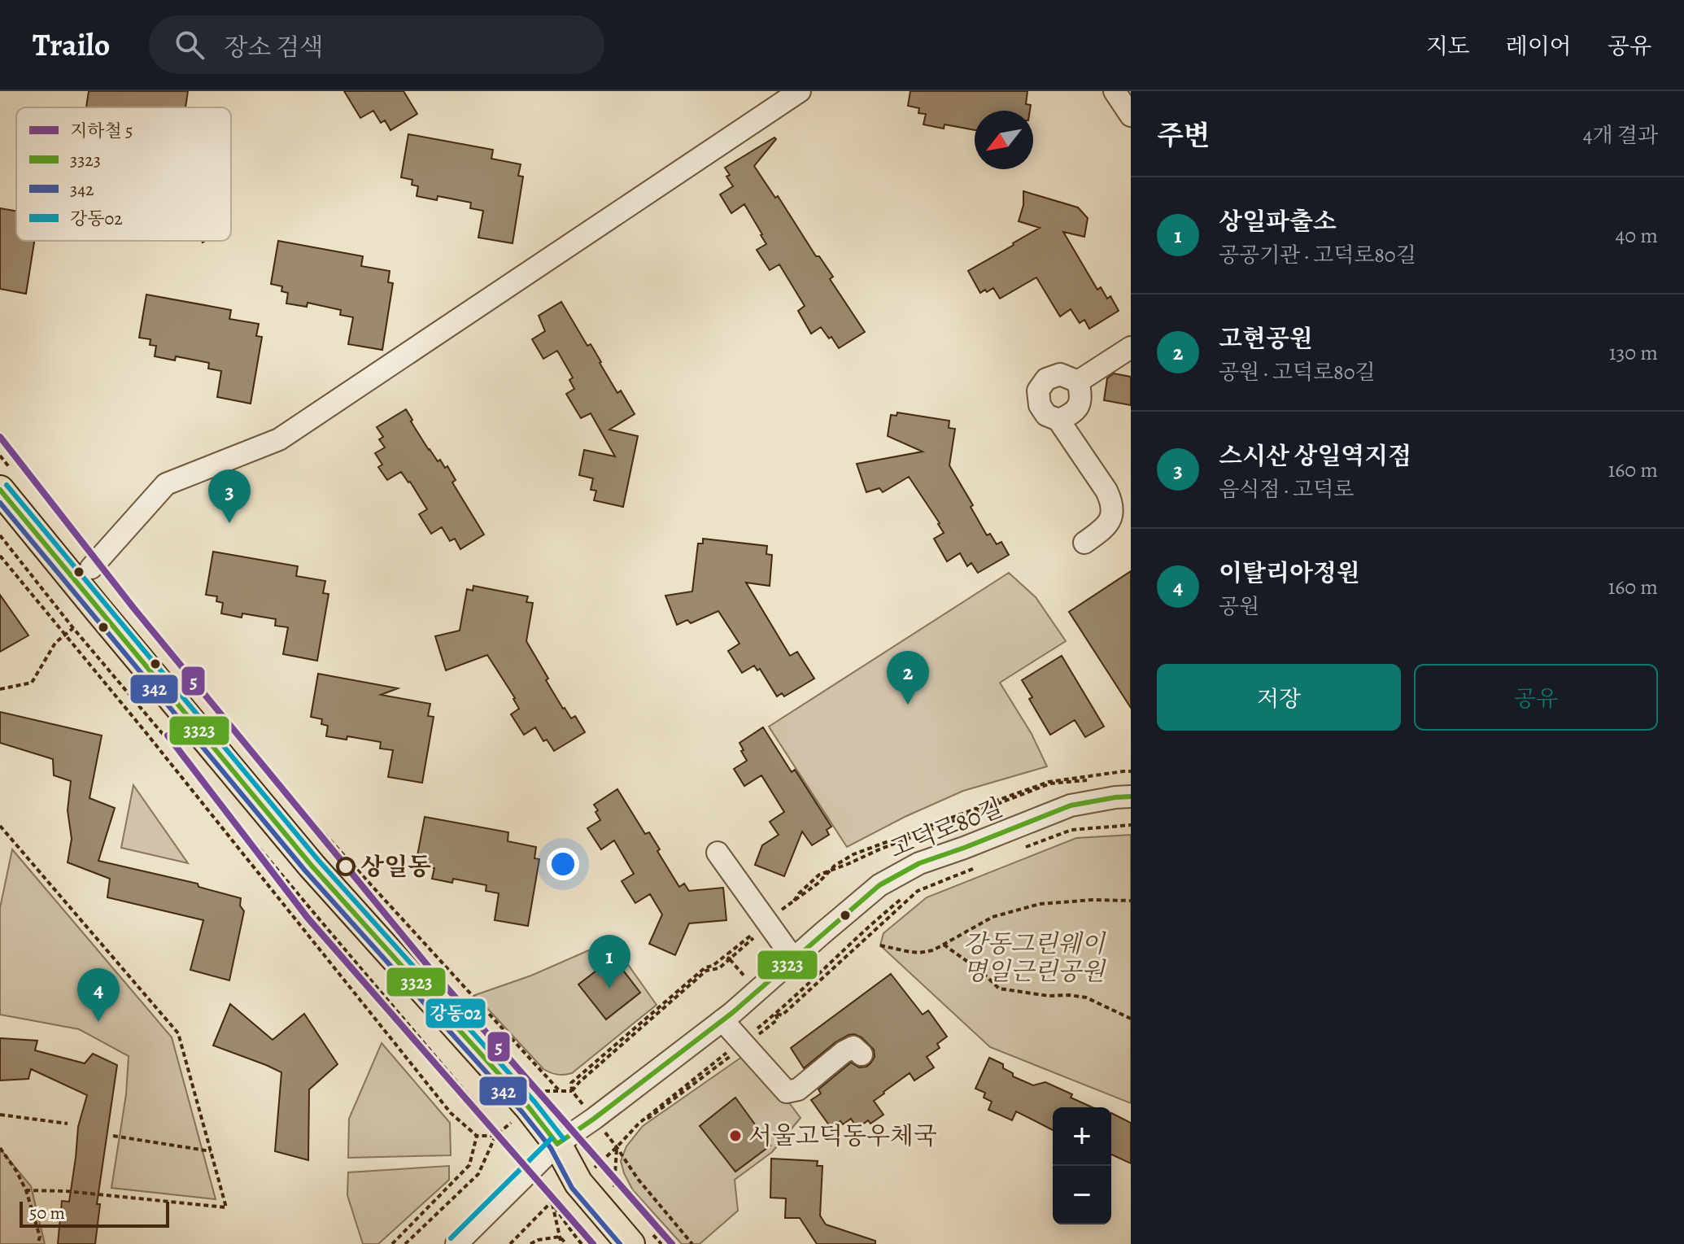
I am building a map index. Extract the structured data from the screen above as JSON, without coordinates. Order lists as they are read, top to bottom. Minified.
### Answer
{"streets":{"street":["고덕로80길"]},"parks":["강동그린웨이 명일근린공원"],"places":["상일동","서울고덕동우체국"],"lines":["metro line 5","transit line 강동02","transit line 3323","transit line 342"],"legend":["지하철 5","3323","342","강동02"],"scale_bar":"50 m","north":"bottom left","page":{"header":"Trailo","search":"장소 검색","nav":["지도","레이어","공유"],"heading":["주변","4개 결과"],"list":[{"mark":"1","name":"상일파출소","note":"공공기관 · 고덕로80길","value":"40 m"},{"mark":"2","name":"고현공원","note":"공원 · 고덕로80길","value":"130 m"},{"mark":"3","name":"스시산 상일역지점","note":"음식점 · 고덕로","value":"160 m"},{"mark":"4","name":"이탈리아정원","note":"공원","value":"160 m"}],"pins":["3","2","1","4"],"buttons":["저장","공유"],"map_buttons":["+","−"],"scale":"50 m"}}
